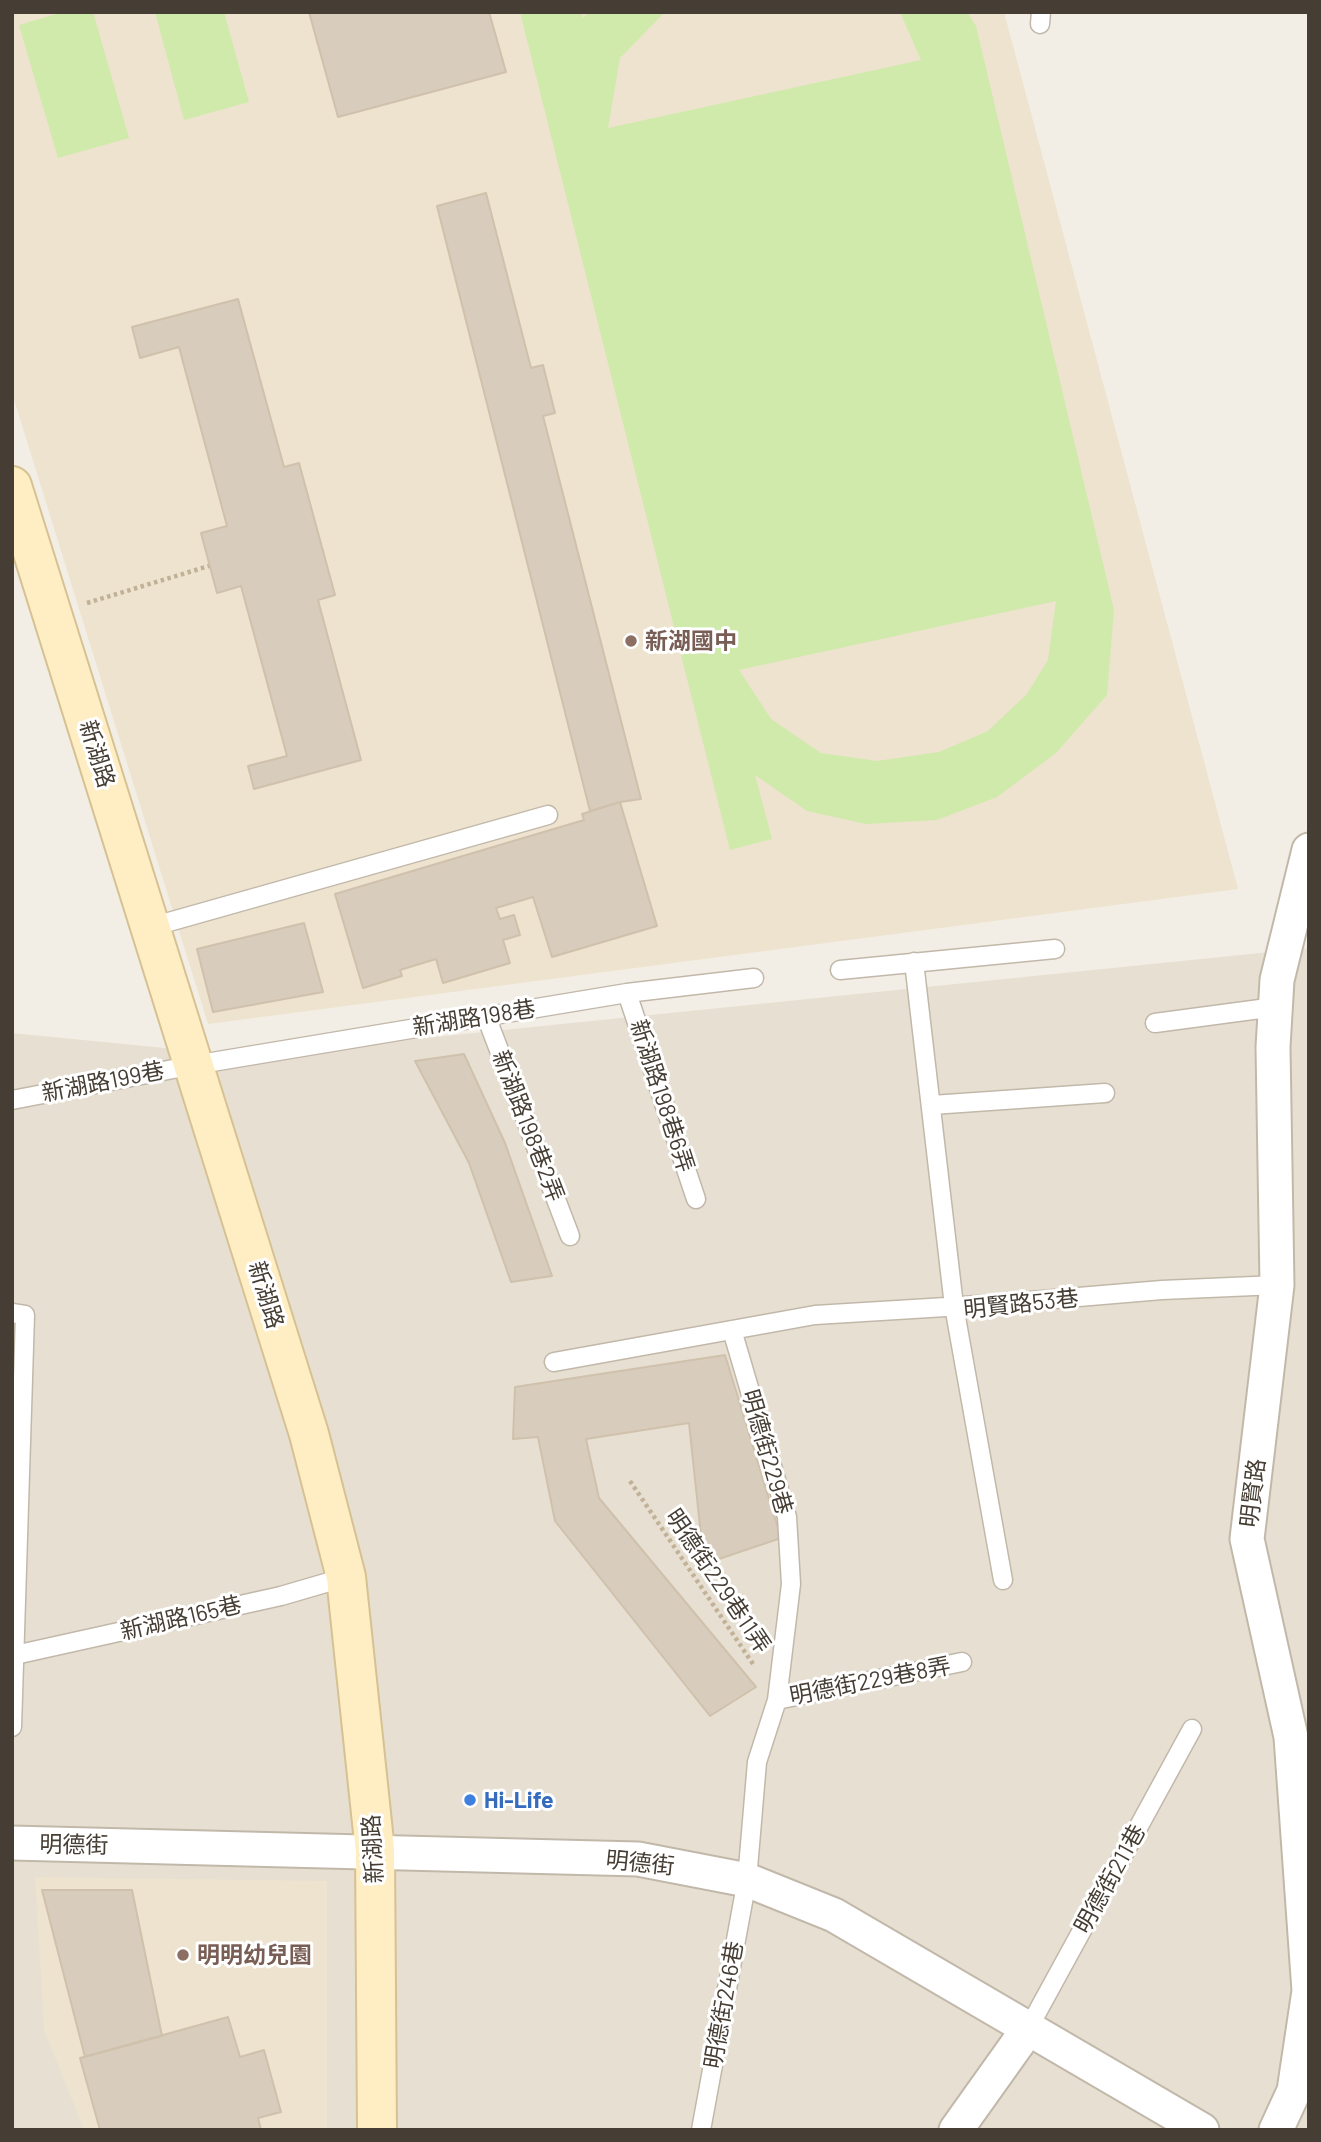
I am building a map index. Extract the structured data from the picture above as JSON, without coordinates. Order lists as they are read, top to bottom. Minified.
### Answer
{"streets":{"street":["新湖路","明賢路","明德街"],"lane":["新湖路198巷","新湖路199巷","新湖路198巷6弄","新湖路198巷2弄","明賢路53巷","明德街229巷","新湖路165巷","明德街229巷8弄","明德街211巷","明德街246巷"],"path":["明德街229巷11弄"]},"crossings":[["新湖路","新湖路198巷"],["新湖路","新湖路199巷"],["新湖路","新湖路165巷"],["新湖路","明德街"],["新湖路198巷","新湖路199巷"],["新湖路198巷","新湖路198巷6弄"],["新湖路198巷","新湖路198巷2弄"],["明賢路53巷","明賢路"],["明德街229巷","明德街229巷11弄"],["明德街229巷","明德街229巷8弄"],["明德街229巷","明德街"],["明德街229巷","明德街246巷"],["明德街229巷11弄","明德街229巷8弄"],["明德街","明德街211巷"],["明德街","明德街246巷"]],"places":["新湖國中","Hi-Life","明明幼兒園"]}
